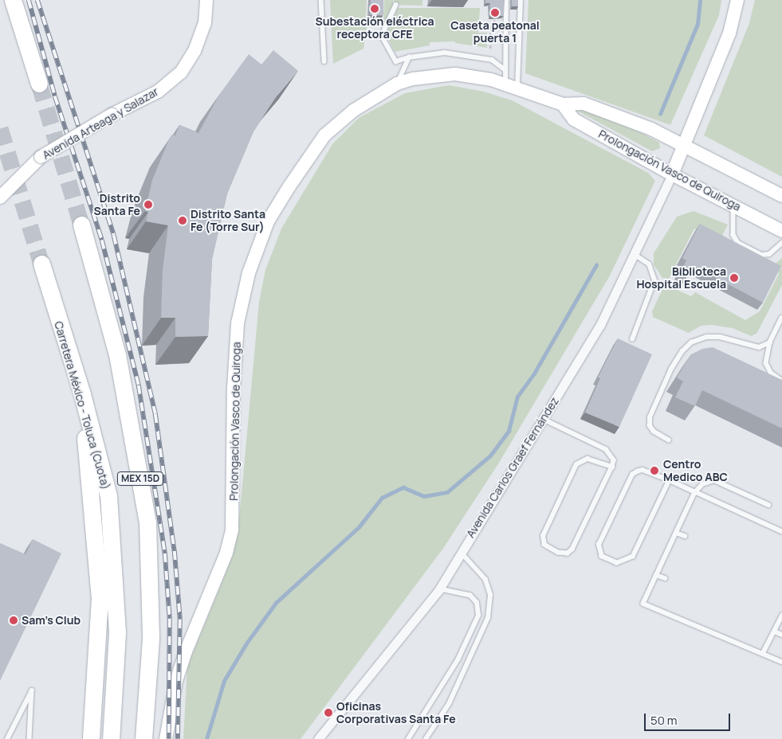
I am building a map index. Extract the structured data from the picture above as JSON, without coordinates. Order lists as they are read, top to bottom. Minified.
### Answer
{"streets":{"highway":["Carretera México - Toluca (Cuota)","MEX 15D"],"street":["Avenida Arteaga y Salazar","Prolongación Vasco de Quiroga","Avenida Carlos Graef Fernández"]},"crossings":[["Prolongación Vasco de Quiroga","Avenida Carlos Graef Fernández"]],"places":["Subestación eléctrica receptora CFE","Caseta peatonal puerta 1","Distrito Santa Fe","Distrito Santa Fe (Torre Sur)","Biblioteca Hospital Escuela","Centro Medico ABC","Sam's Club","Oficinas Corporativas Santa Fe"],"scale_bar":"50 m"}
